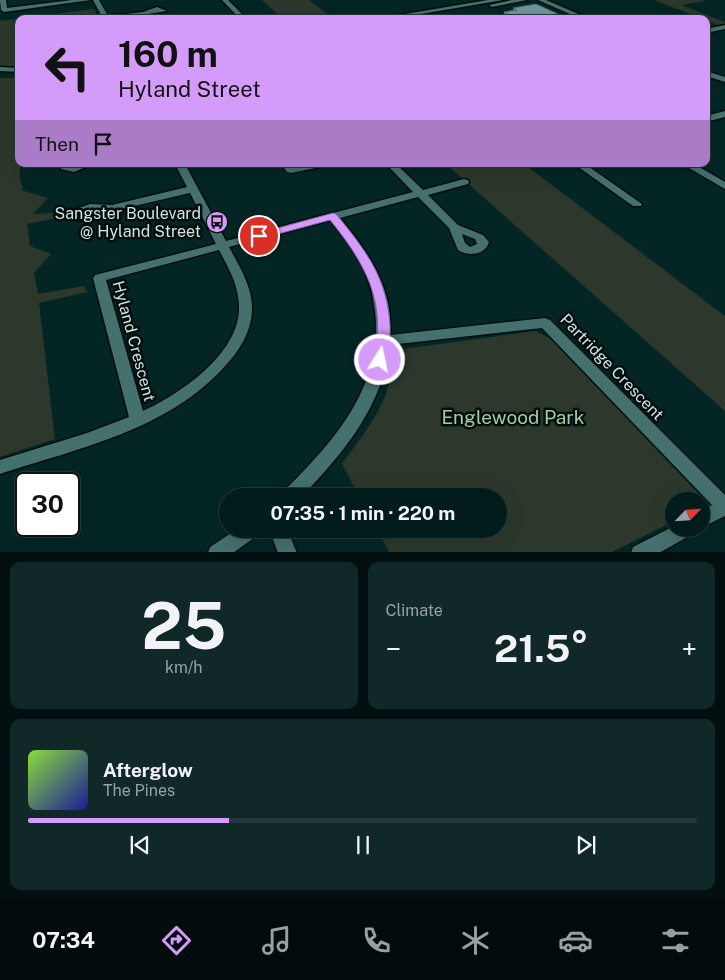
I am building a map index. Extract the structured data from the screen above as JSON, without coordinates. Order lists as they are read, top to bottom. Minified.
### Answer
{"streets":{"street":["Hyland Crescent","Partridge Crescent"]},"parks":["Englewood Park"],"places":{"bus stop":["Sangster Boulevard @ Hyland Street"]},"north":"top right","page":{"turn":["160 m","Hyland Street"],"then":"Then","limit":"30","trip":"07:35 · 1 min · 220 m","tile":[["25","km/h"],"Climate"],"heat":["−","21.5°","+"],"song":["Afterglow","The Pines"],"tabs":"07:34"}}
